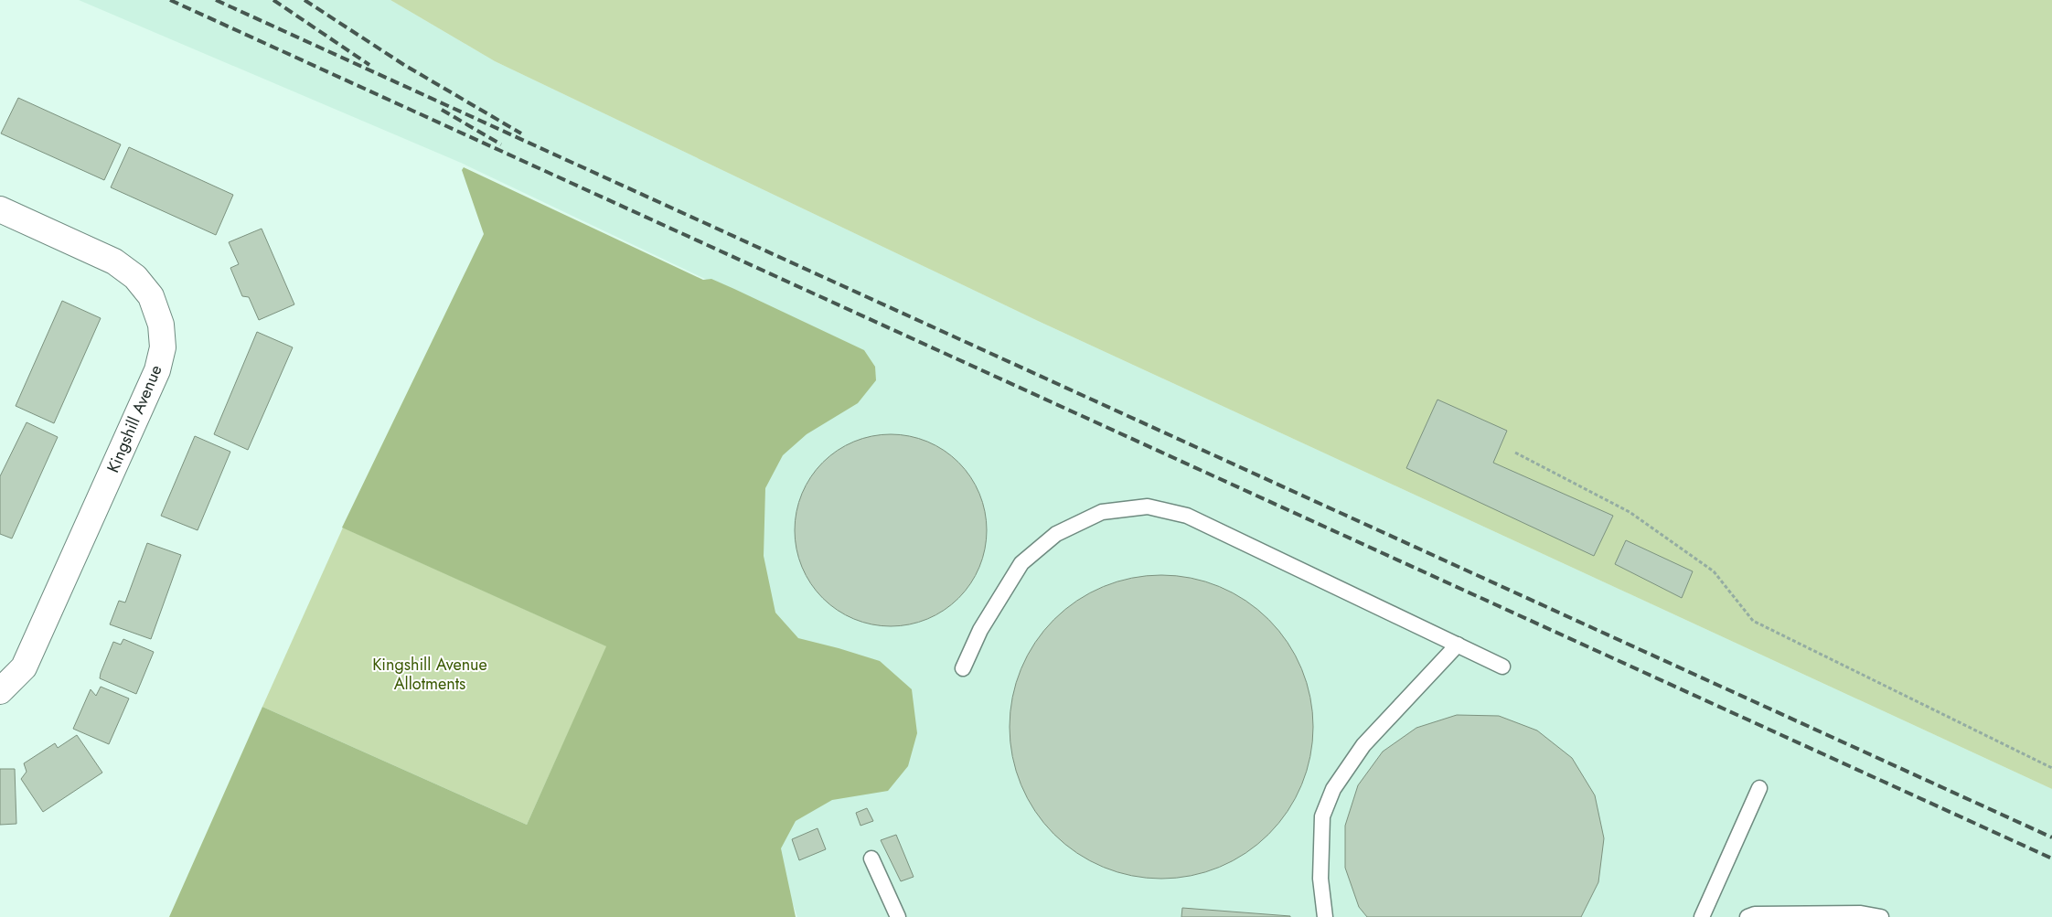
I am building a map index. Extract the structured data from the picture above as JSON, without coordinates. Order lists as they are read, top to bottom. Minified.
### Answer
{"streets":{"street":["Kingshill Avenue"]},"parks":["Kingshill Avenue Allotments"]}
